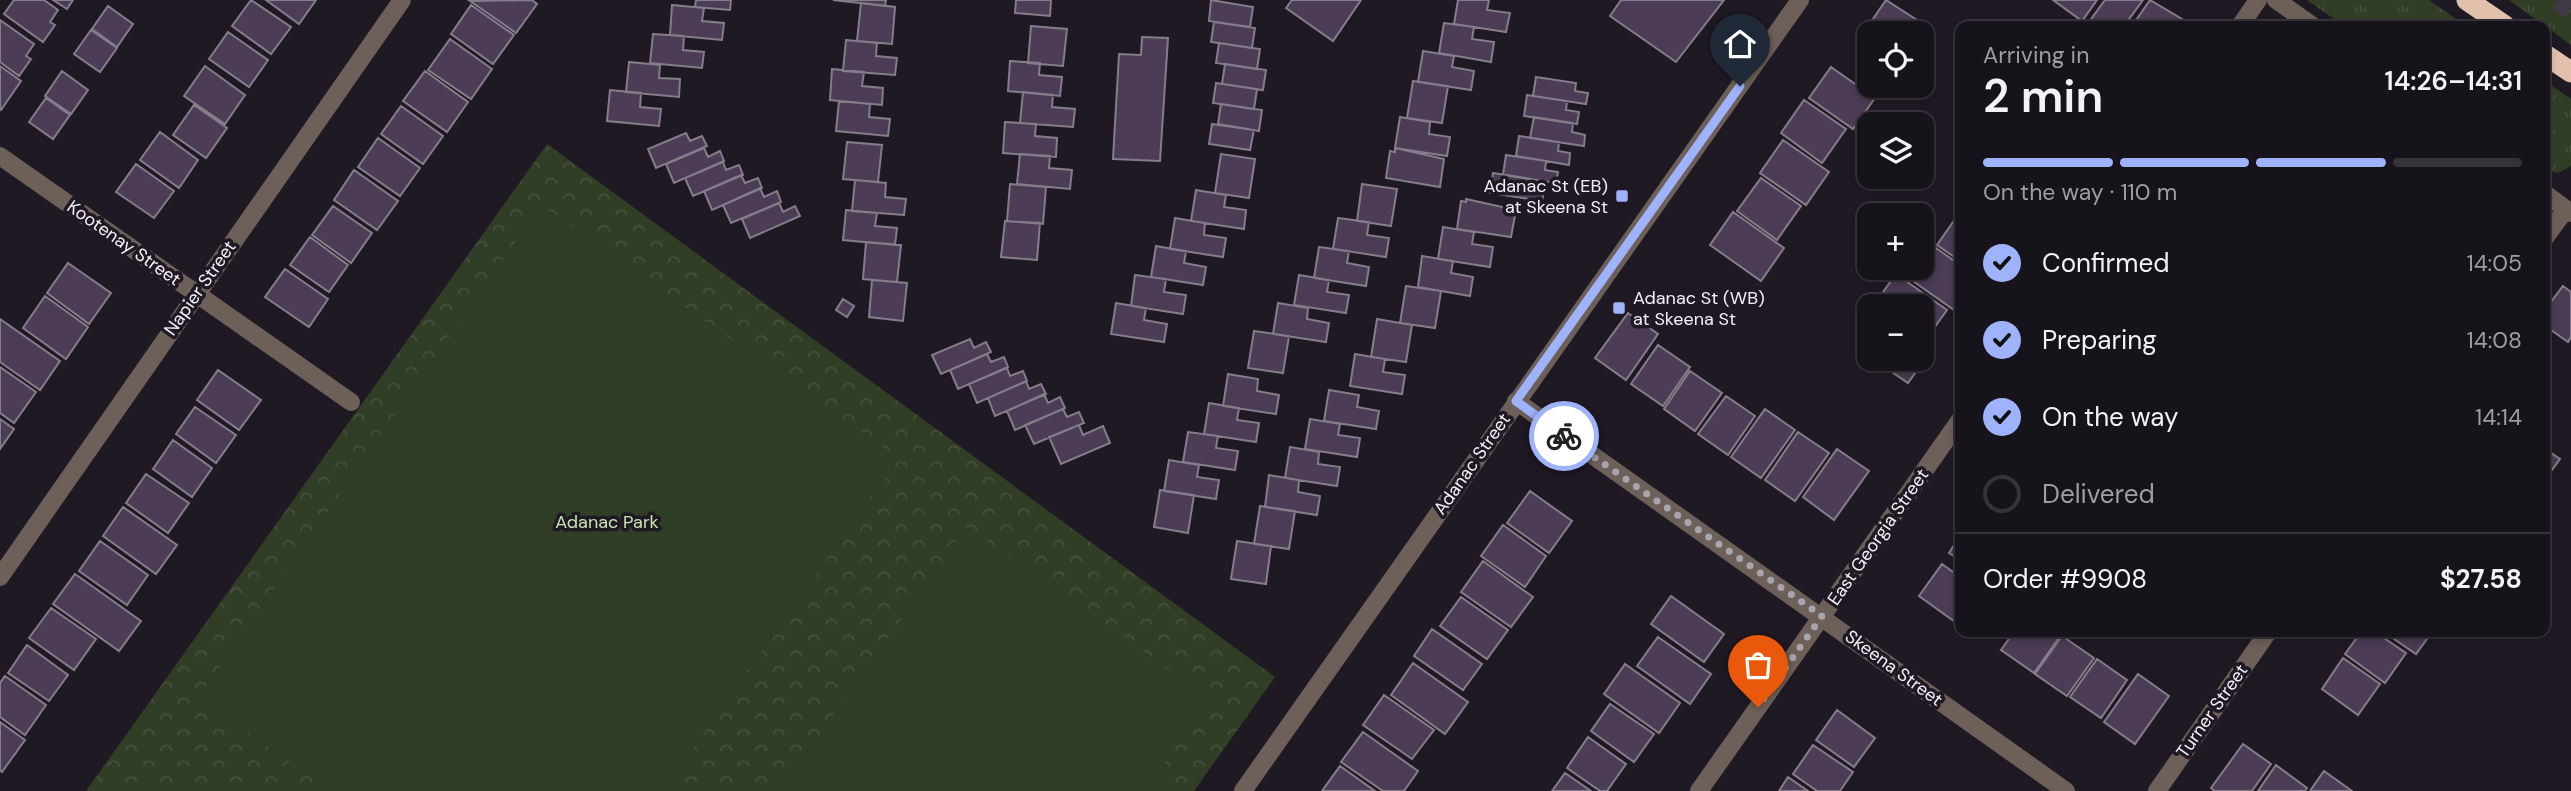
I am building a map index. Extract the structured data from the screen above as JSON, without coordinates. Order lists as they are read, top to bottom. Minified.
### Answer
{"streets":{"street":["Kootenay Street","Napier Street","Adanac Street","East Georgia Street","Skeena Street","Turner Street"]},"crossings":[["Kootenay Street","Napier Street"],["Adanac Street","Skeena Street"],["East Georgia Street","Skeena Street"]],"parks":["Adanac Park"],"places":{"transit":["Adanac St (EB) at Skeena St","Adanac St (WB) at Skeena St"]},"page":{"map_buttons":["+","−"],"heading":["2 min","Arriving in","14:26–14:31"],"panel":["Order #9908","$27.58"],"bar":"On the way · 110 m","list":[["Confirmed","14:05"],["Preparing","14:08"],["On the way","14:14"],"Delivered"]}}
